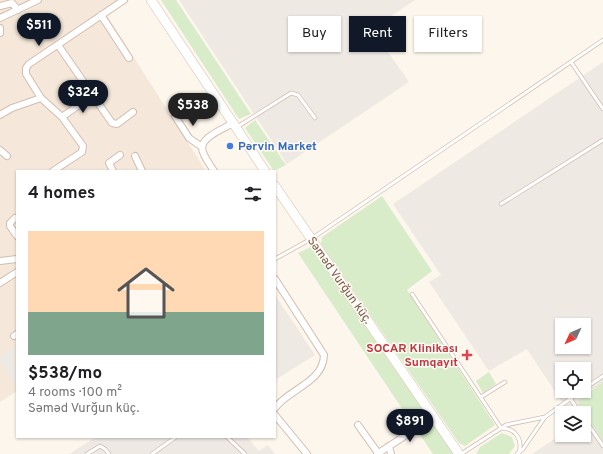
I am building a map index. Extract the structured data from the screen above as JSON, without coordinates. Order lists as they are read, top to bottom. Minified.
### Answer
{"streets":{"main road":["Səməd Vurğun küç."]},"places":{"other":["Pərvin Market"],"health":["SOCAR Klinikası Sumqayıt"]},"north":"bottom left","page":{"price":["$511","$324","$538","$891"],"chip":["Buy","Rent","Filters"],"heading":"4 homes","list":[{"name":"$538/mo","note":"4 rooms · 100 m² · Səməd Vurğun küç."}]}}
